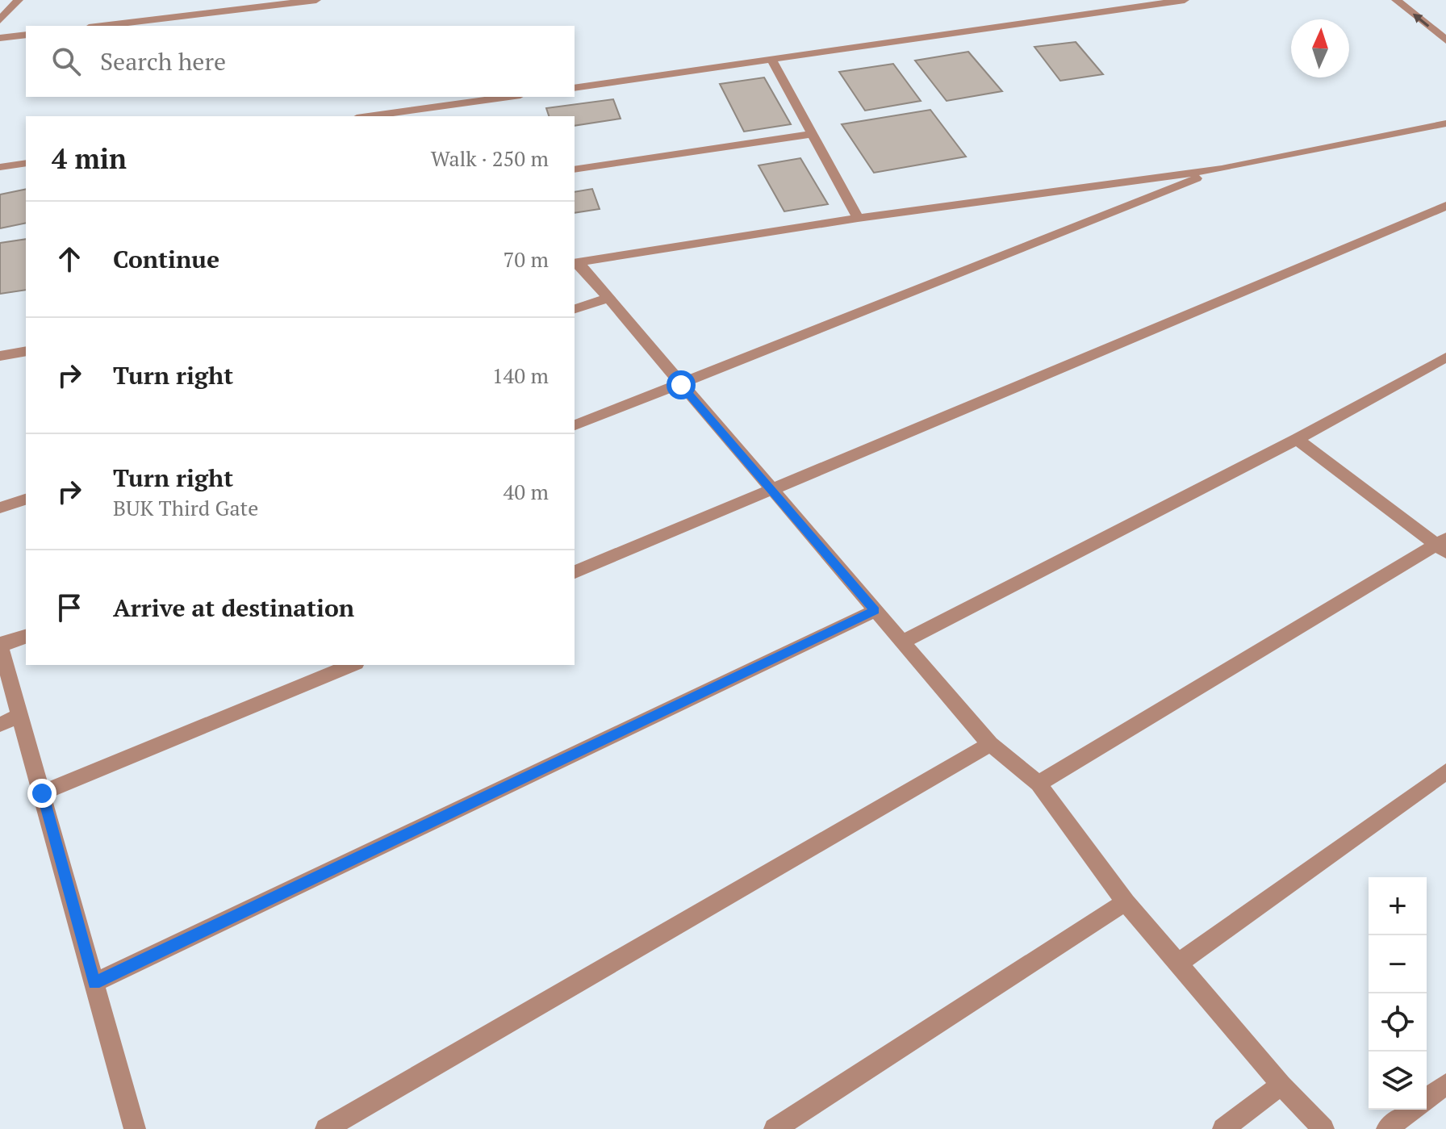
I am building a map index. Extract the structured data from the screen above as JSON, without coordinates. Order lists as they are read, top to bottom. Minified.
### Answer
{"north":"top","page":{"search":"Search here","heading":["4 min","Walk · 250 m"],"list":[["Continue","70 m"],["Turn right","140 m"],["Turn right","BUK Third Gate","40 m"],"Arrive at destination"],"map_buttons":["+","−"]}}
